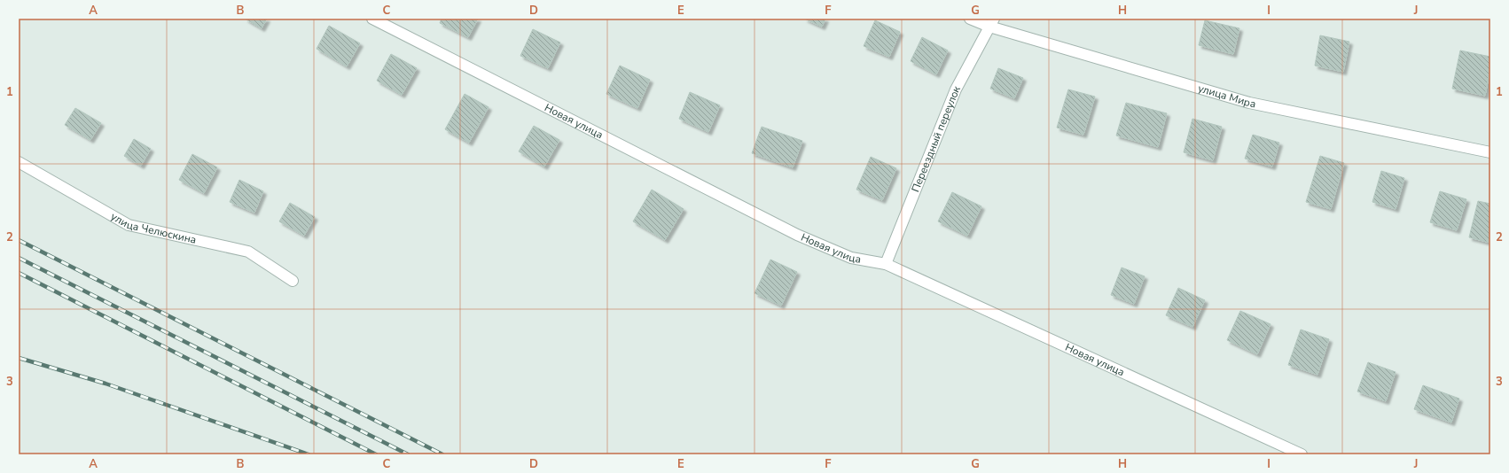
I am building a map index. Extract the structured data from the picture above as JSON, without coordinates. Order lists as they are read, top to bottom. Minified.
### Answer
{"streets":{"street":["улица Мира","Новая улица","Переездный переулок","улица Челюскина"]},"crossings":[["улица Мира","Переездный переулок"],["Новая улица","Переездный переулок"]],"grid":{"columns":["A","B","C","D","E","F","G","H","I","J"],"rows":["1","2","3"]}}
